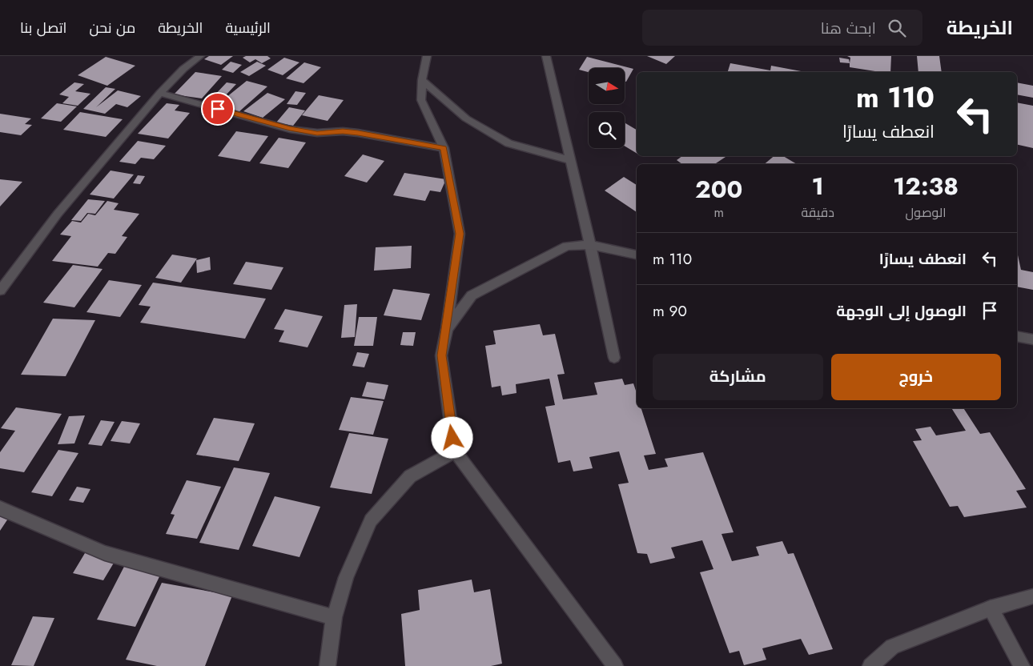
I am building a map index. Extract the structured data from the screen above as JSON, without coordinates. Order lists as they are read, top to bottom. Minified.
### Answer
{"north":"right","page":{"header":"الخريطة","search":"ابحث هنا","nav":["الرئيسية","الخريطة","من نحن","اتصل بنا"],"turn":["110 m","انعطف يسارًا"],"eta":["12:38","الوصول","1","دقيقة","200","m"],"list":[{"name":"انعطف يسارًا","value":"110 m"},{"name":"الوصول إلى الوجهة","value":"90 m"}],"buttons":["خروج","مشاركة"]}}
